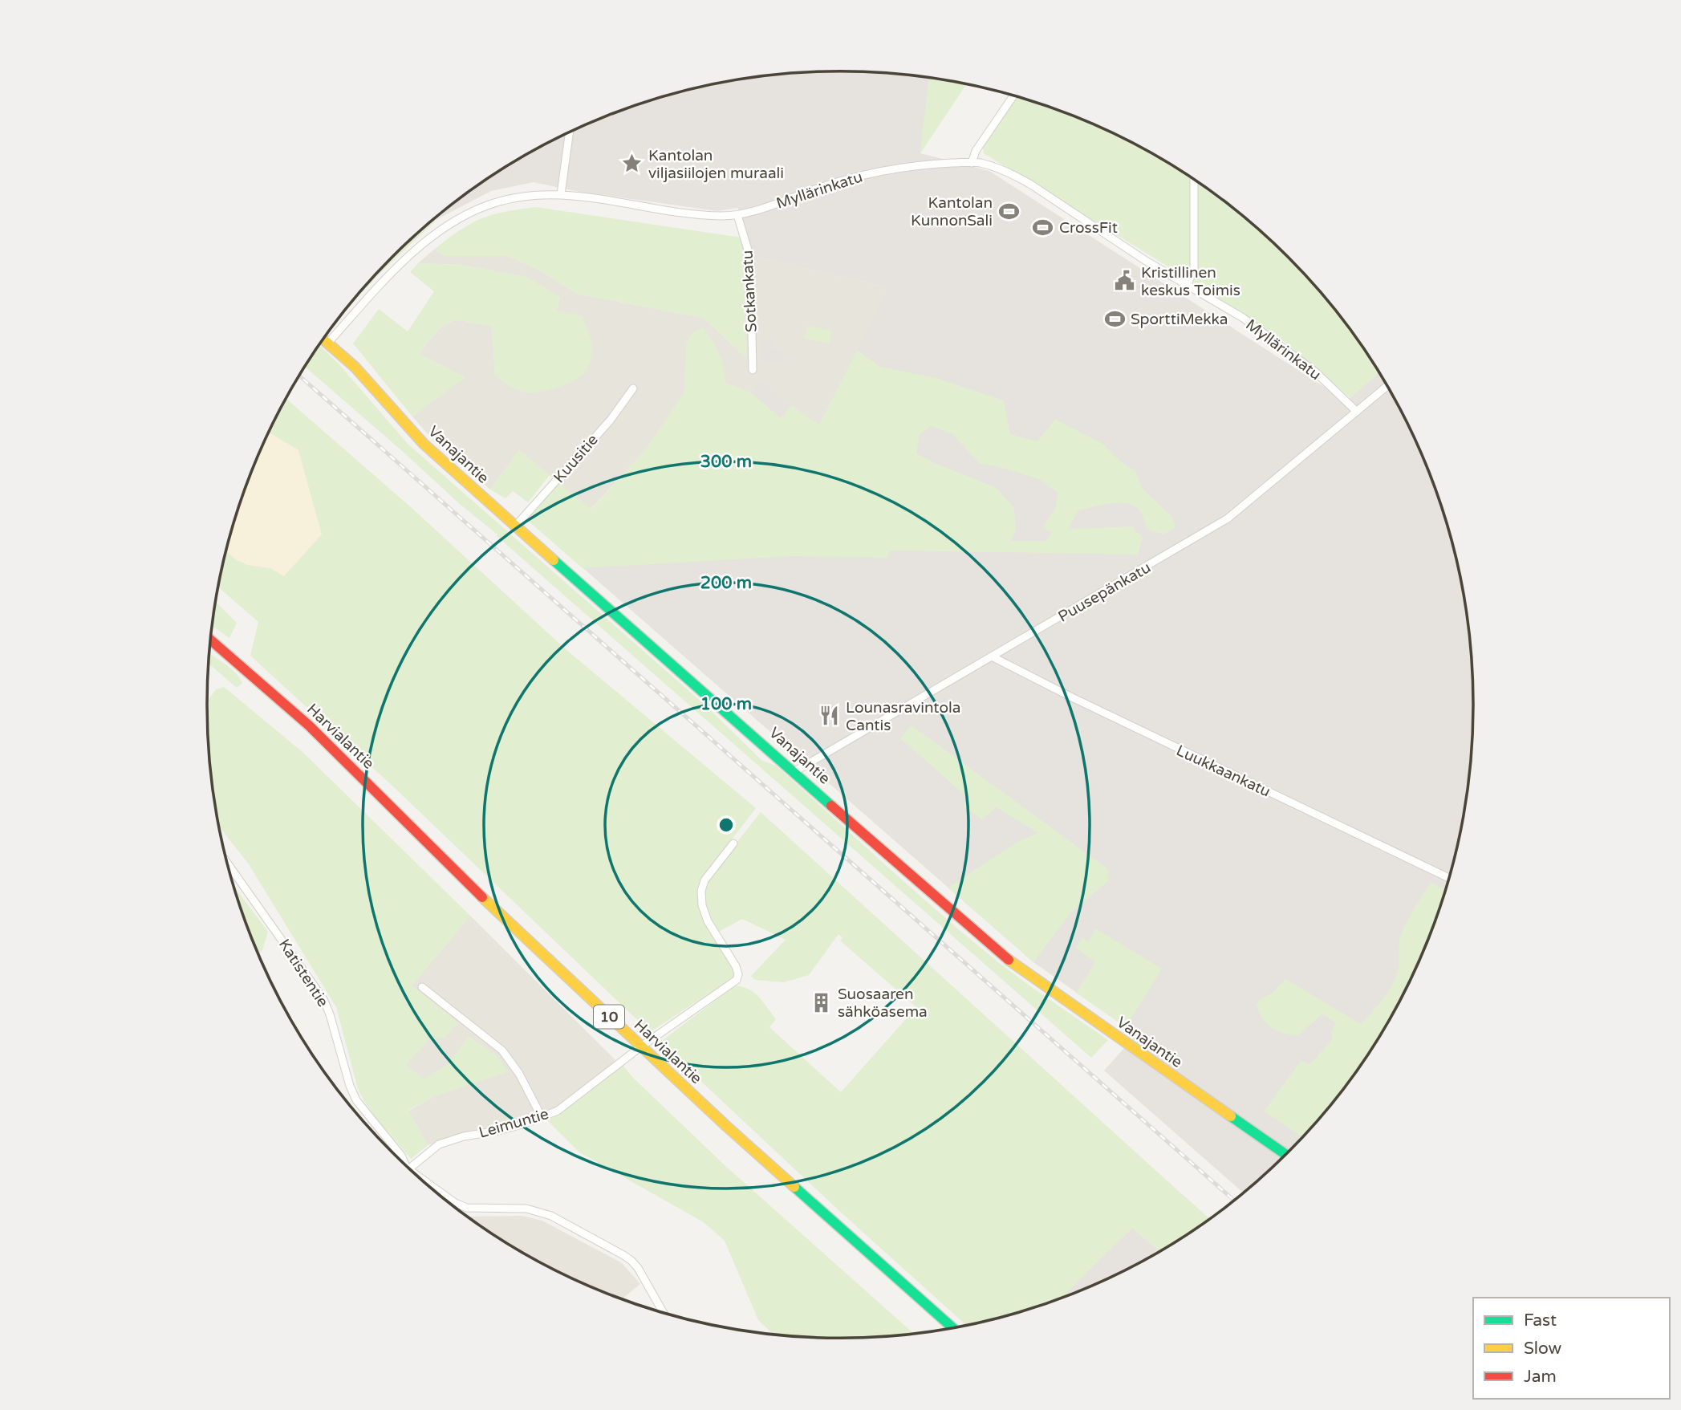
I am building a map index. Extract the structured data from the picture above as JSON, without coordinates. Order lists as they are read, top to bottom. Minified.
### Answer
{"streets":{"main road":["Vanajantie","Harvialantie","10"],"street":["Myllärinkatu","Sotkankatu","Kuusitie","Puusepänkatu","Luukkaankatu","Katistentie","Leimuntie"]},"crossings":[["Myllärinkatu","Sotkankatu"],["Myllärinkatu","Vanajantie"],["Myllärinkatu","Puusepänkatu"],["Vanajantie","Kuusitie"],["Vanajantie","Puusepänkatu"],["Puusepänkatu","Luukkaankatu"],["Harvialantie","Leimuntie"]],"places":{"place":["Kantolan viljasiilojen muraali"],"sports":["Kantolan KunnonSali","CrossFit","SporttiMekka"],"public building":["Kristillinen keskus Toimis"],"restaurant":["Lounasravintola Cantis"],"building":["Suosaaren sähköasema"]},"legend":["Fast","Slow","Jam"],"rings":["300 m","200 m","100 m"]}
